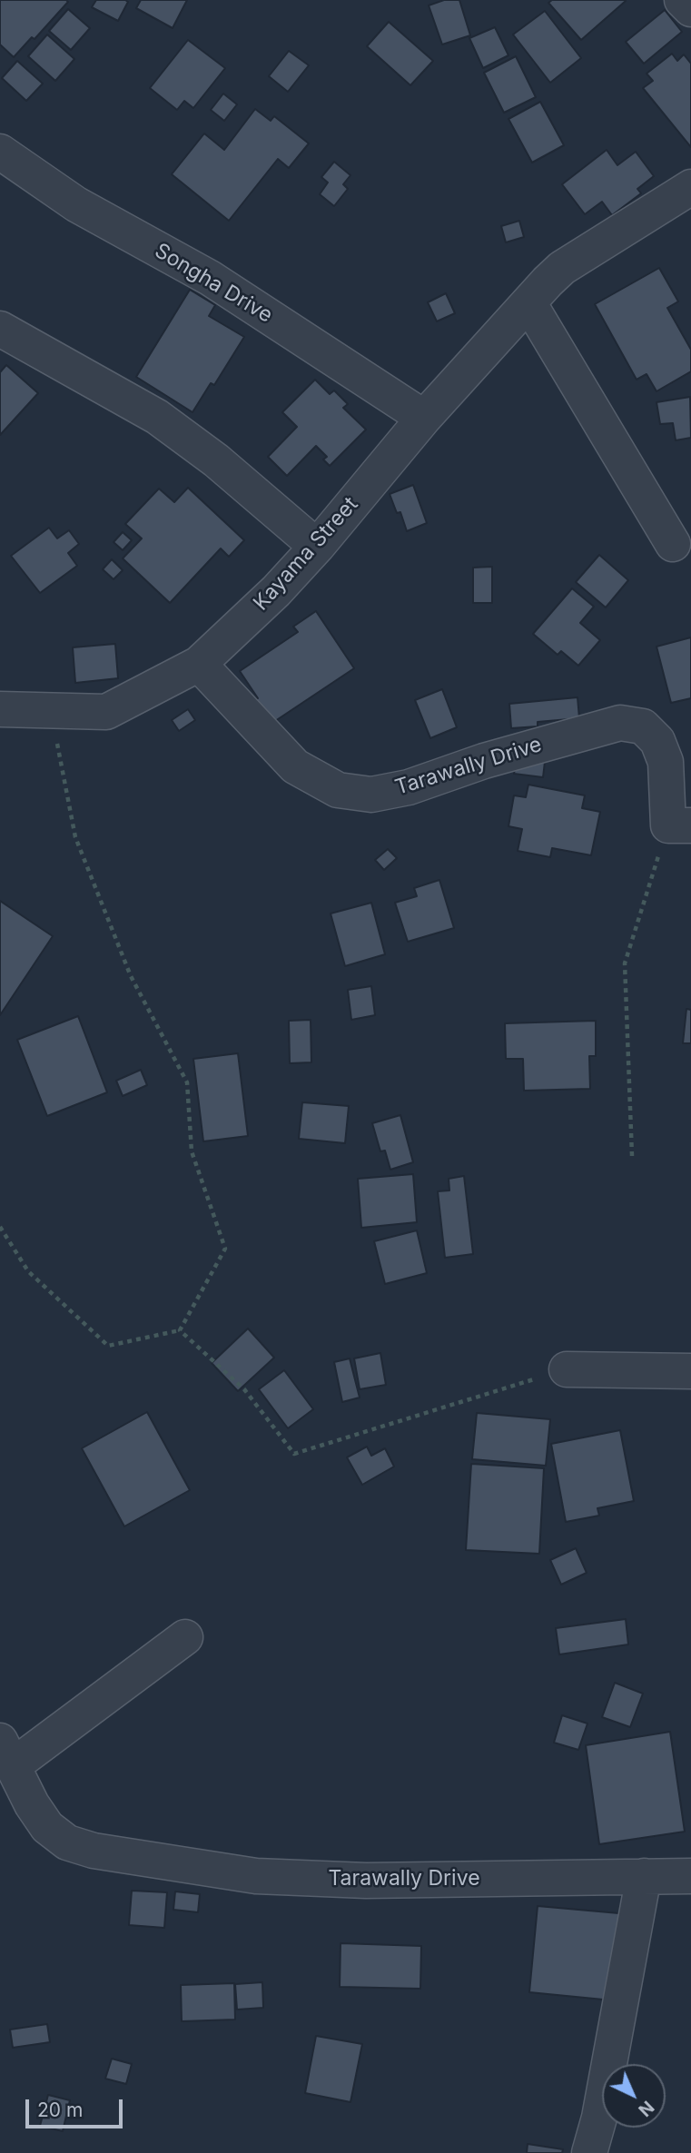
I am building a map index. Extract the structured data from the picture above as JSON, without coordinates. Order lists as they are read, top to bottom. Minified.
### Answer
{"streets":{"street":["Songha Drive","Kayama Street","Tarawally Drive"]},"crossings":[["Songha Drive","Kayama Street"],["Kayama Street","Tarawally Drive"]],"scale_bar":"20 m","north":"bottom right"}
